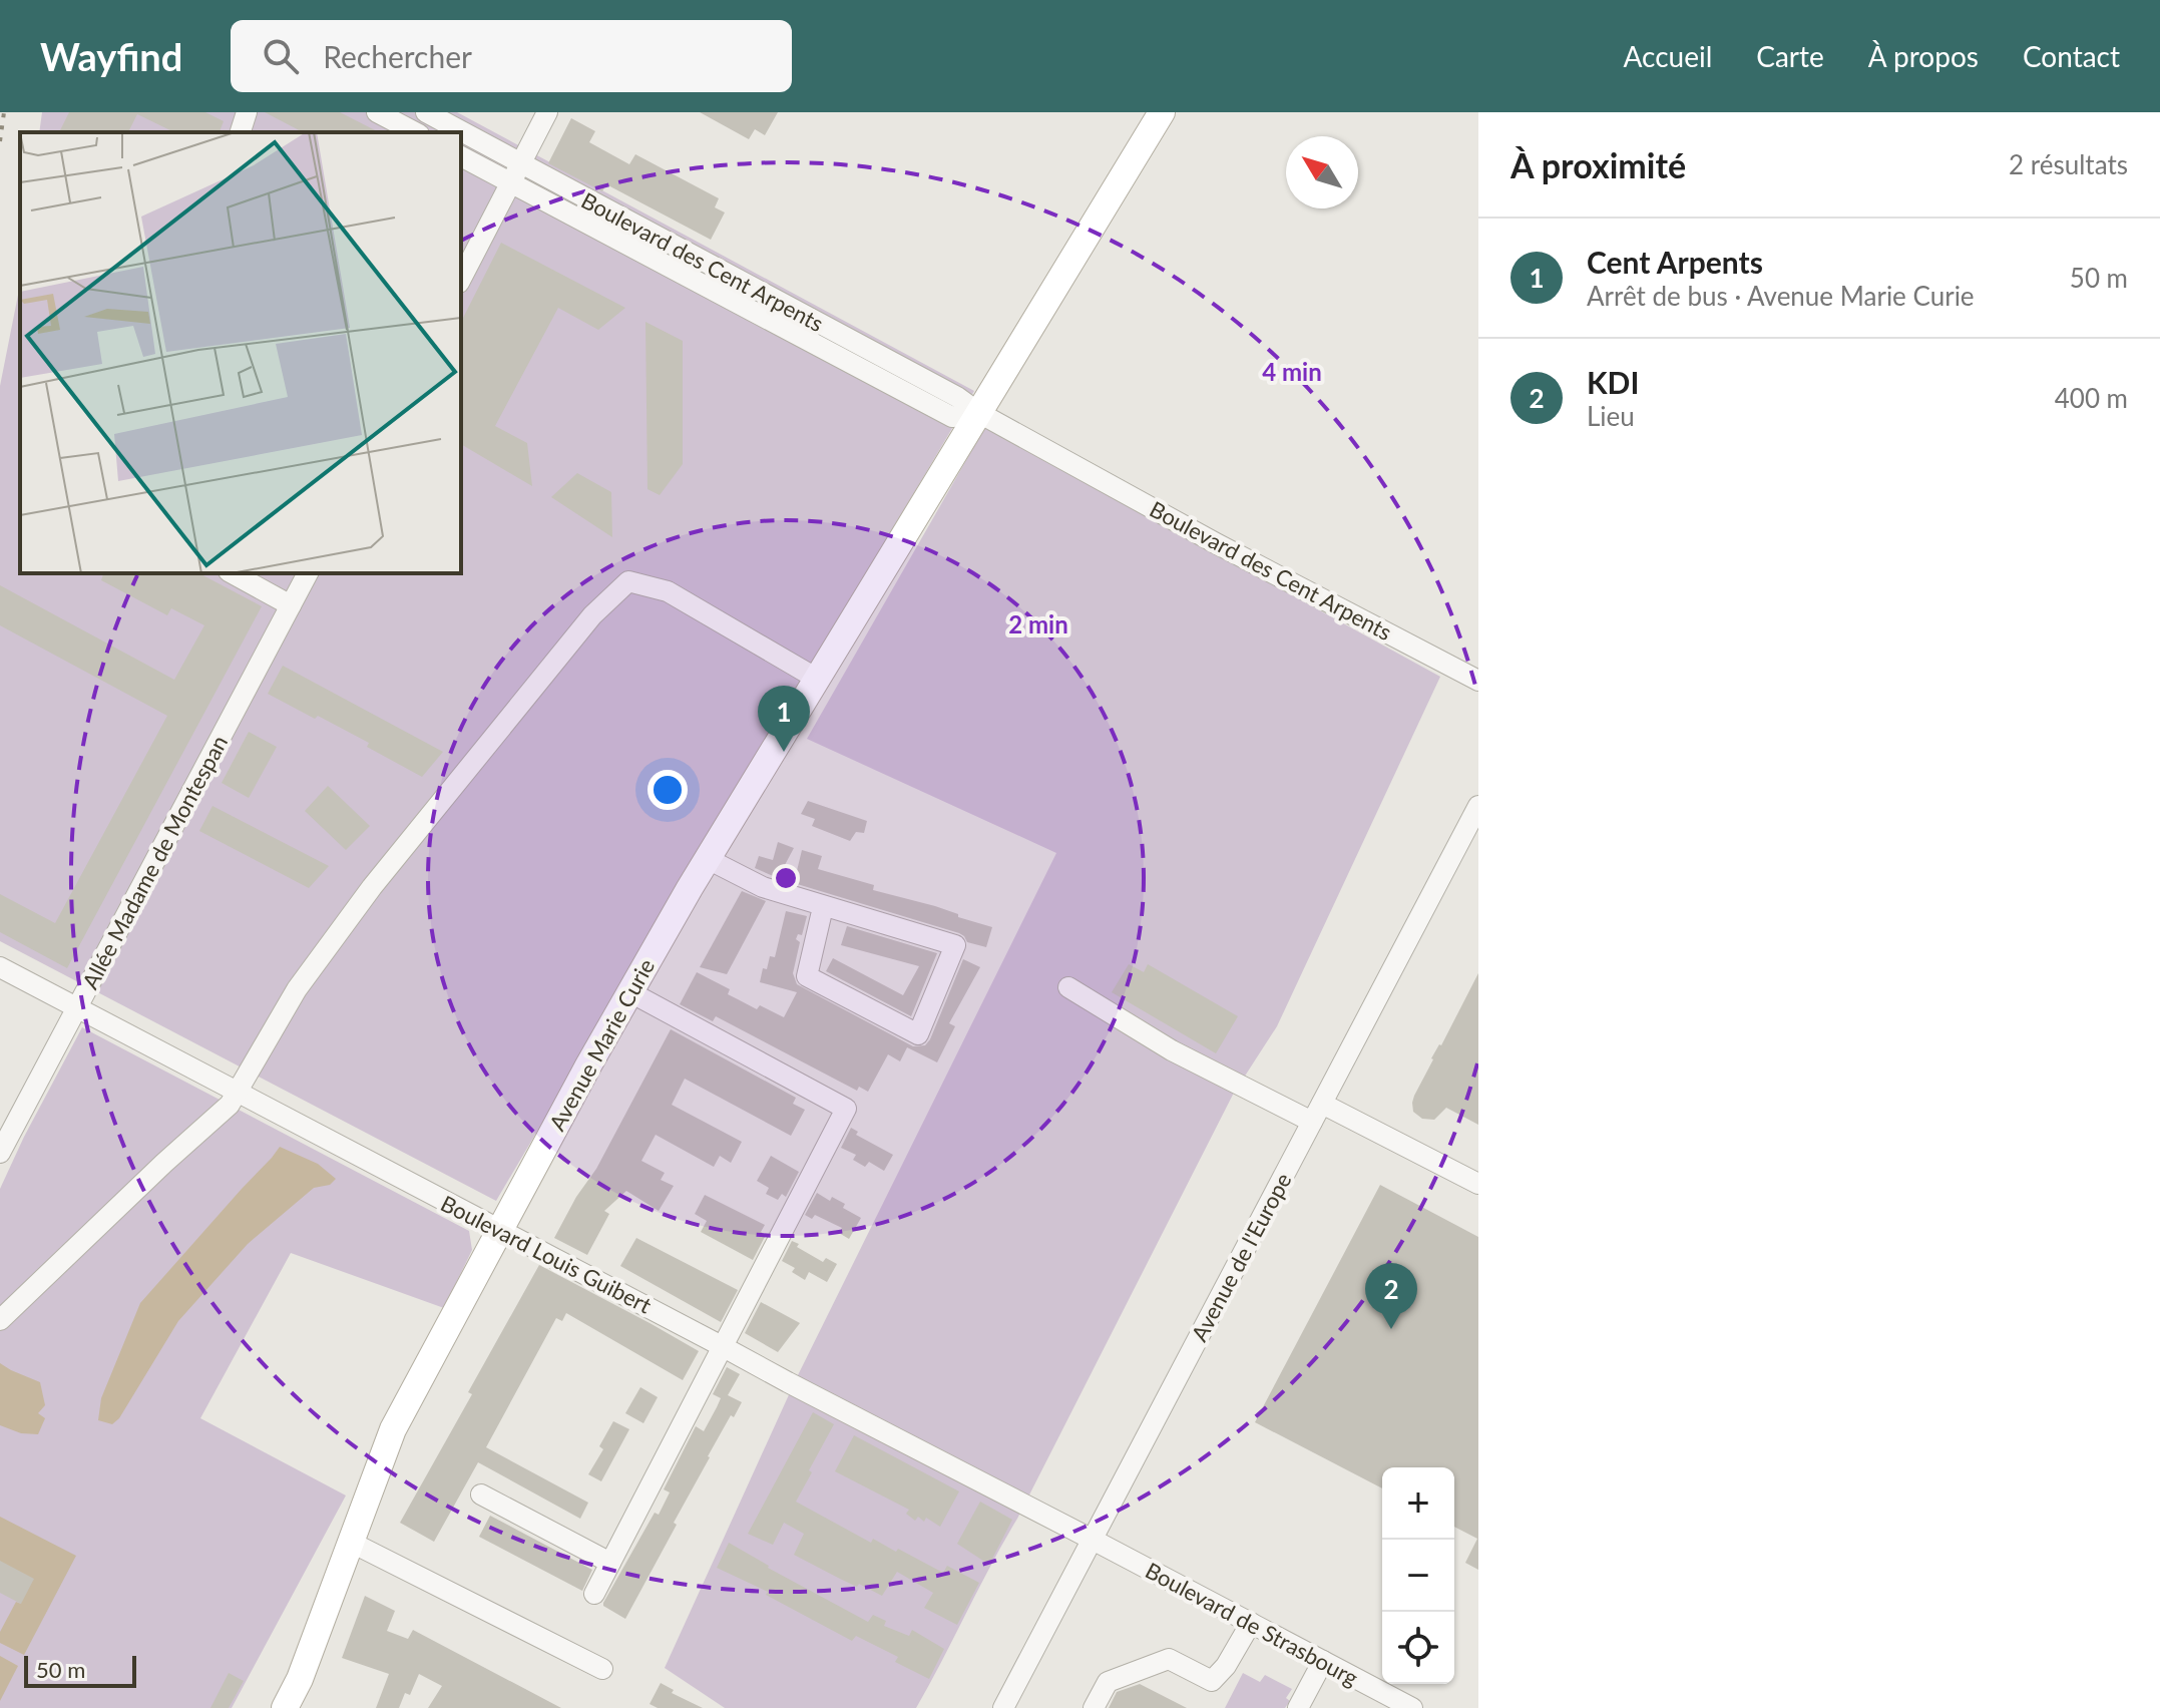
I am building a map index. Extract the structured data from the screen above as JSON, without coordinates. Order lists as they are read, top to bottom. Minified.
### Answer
{"streets":{"main road":["Avenue Marie Curie"],"street":["Boulevard des Cent Arpents","Allée Madame de Montespan","Boulevard Louis Guibert","Avenue de l'Europe","Boulevard de Strasbourg"]},"crossings":[["Boulevard des Cent Arpents","Avenue Marie Curie"],["Allée Madame de Montespan","Boulevard Louis Guibert"],["Avenue Marie Curie","Boulevard Louis Guibert"],["Boulevard Louis Guibert","Avenue de l'Europe"],["Boulevard Louis Guibert","Boulevard de Strasbourg"],["Avenue de l'Europe","Boulevard de Strasbourg"]],"scale_bar":"50 m","north":"top left","page":{"header":"Wayfind","search":"Rechercher","nav":["Accueil","Carte","À propos","Contact"],"heading":["À proximité","2 résultats"],"list":[{"mark":"1","name":"Cent Arpents","note":"Arrêt de bus · Avenue Marie Curie","value":"50 m"},{"mark":"2","name":"KDI","note":"Lieu","value":"400 m"}],"pins":["1","2"],"map_buttons":["+","−"],"scale":"50 m"},"rings":["4 min","2 min"]}
